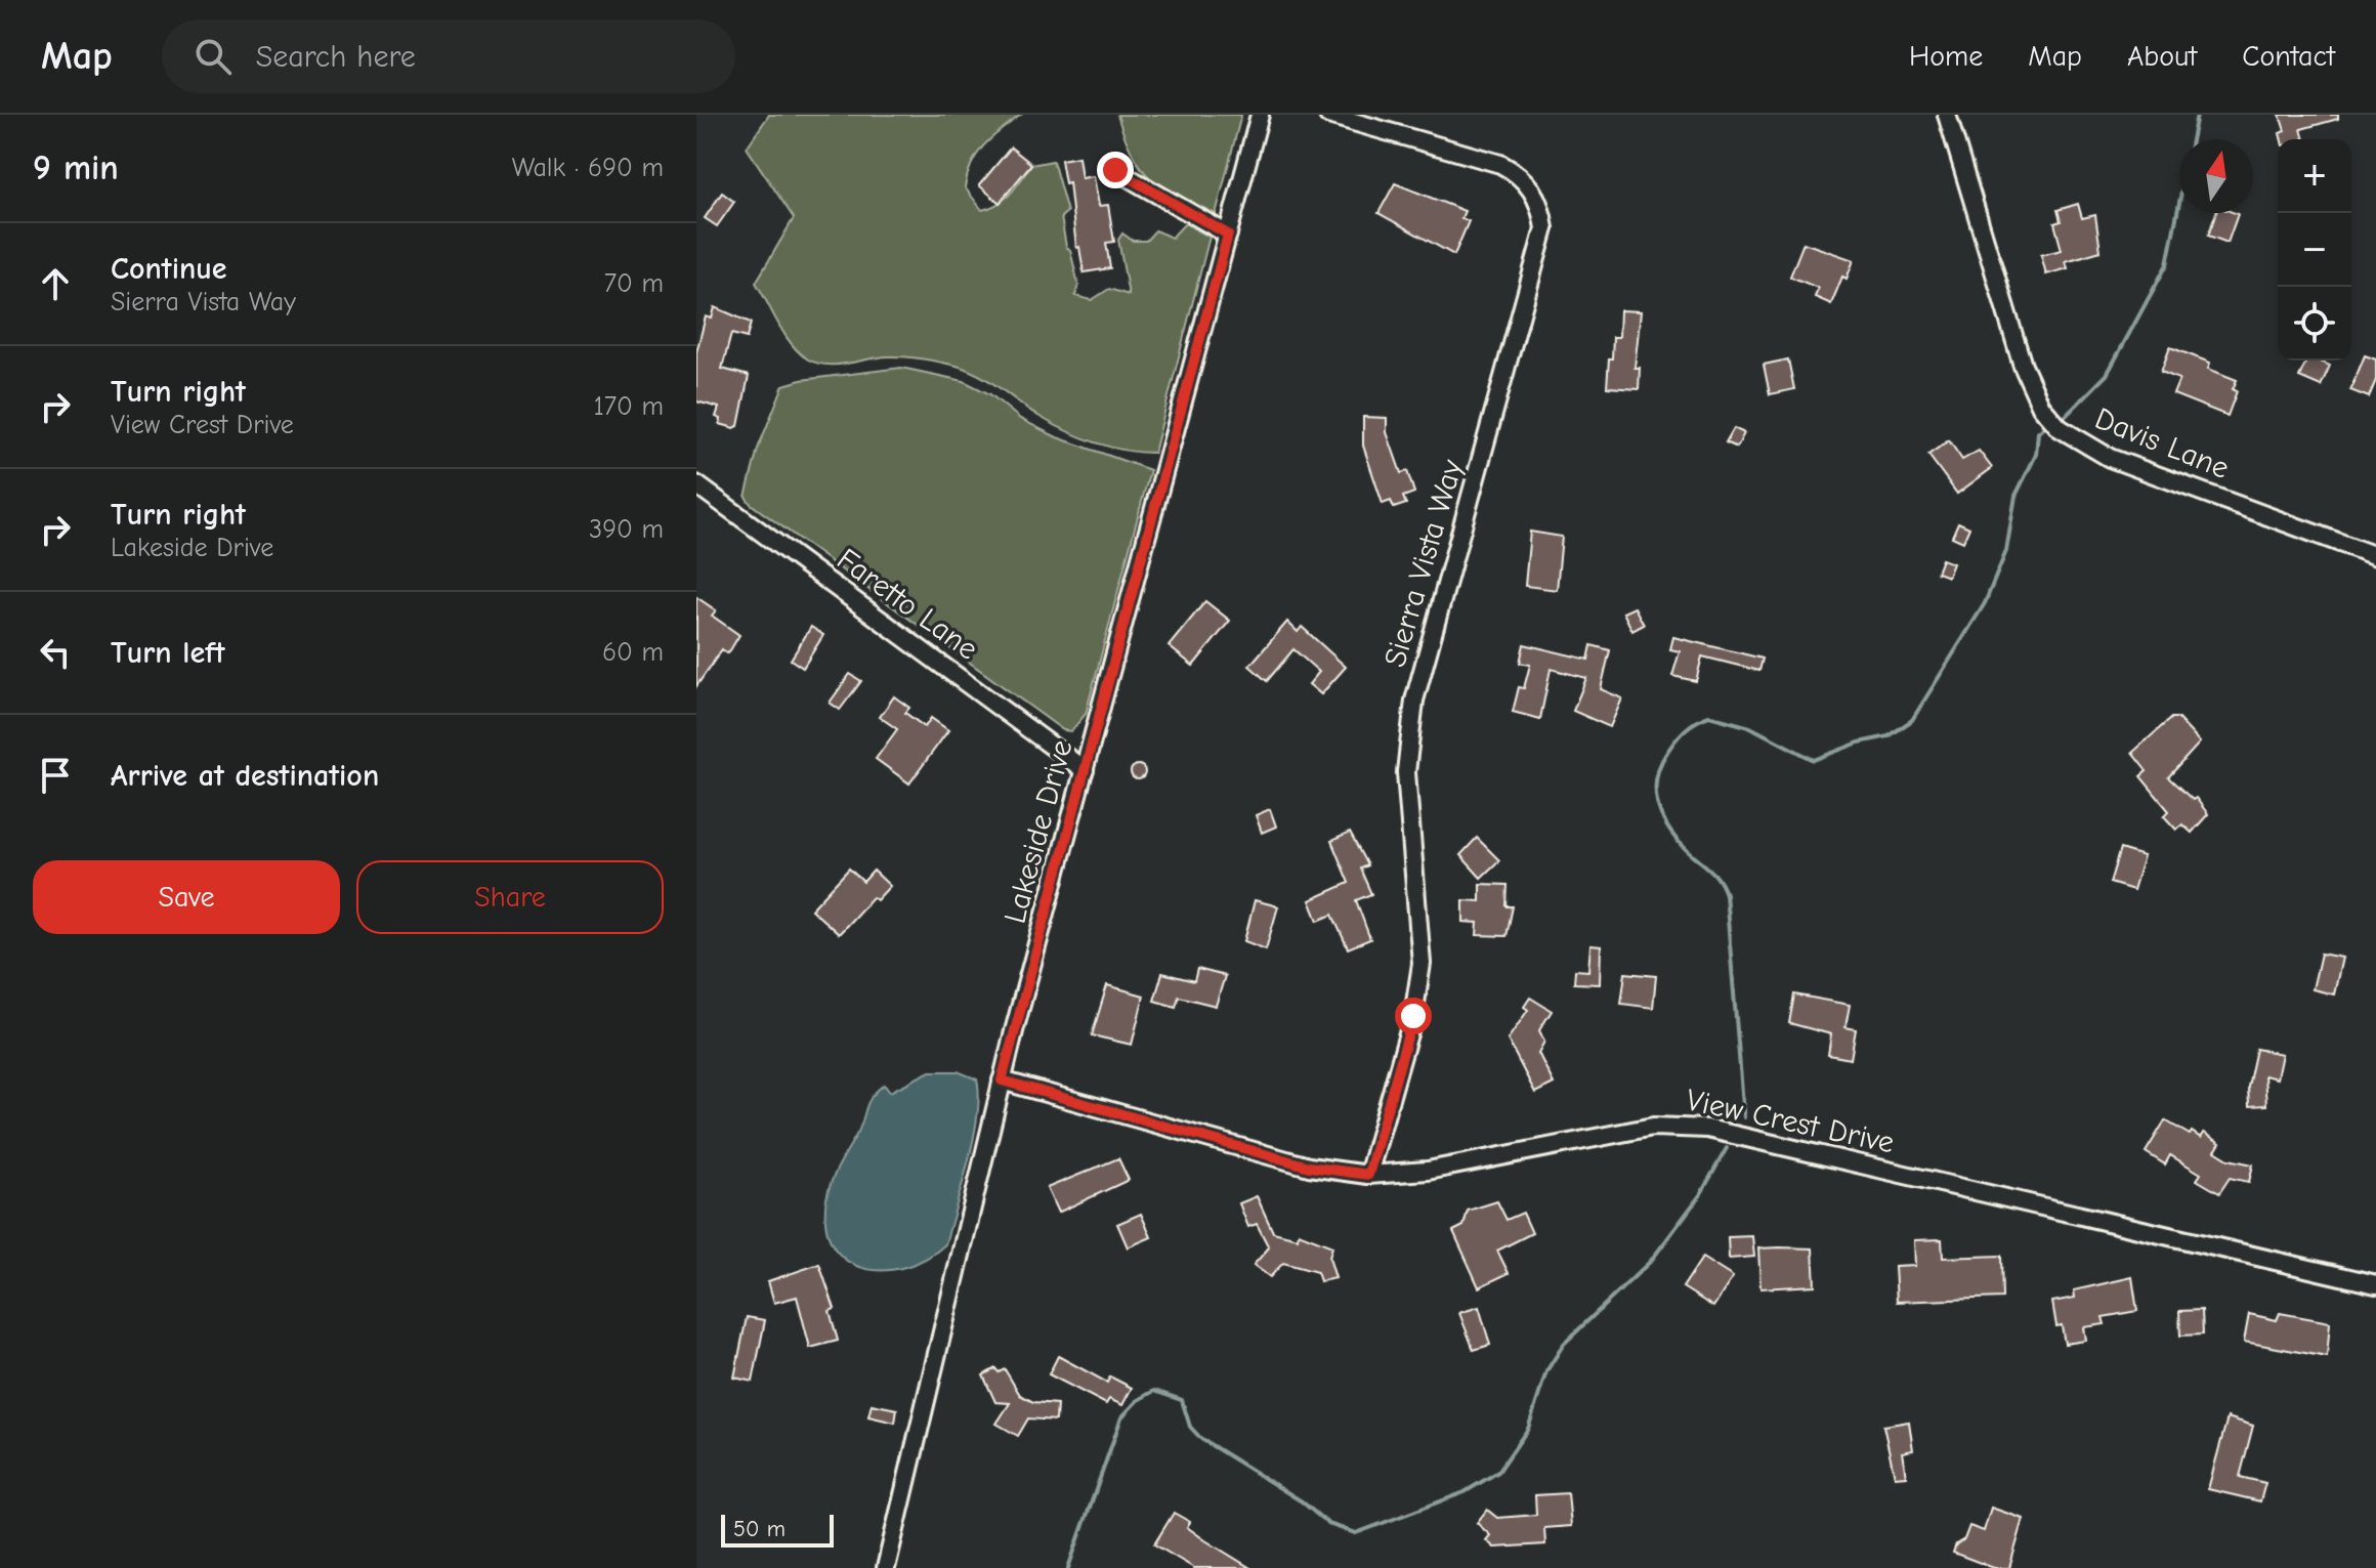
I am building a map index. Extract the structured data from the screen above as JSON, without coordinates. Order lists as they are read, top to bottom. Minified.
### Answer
{"streets":{"street":["Davis Lane","Sierra Vista Way","Faretto Lane","Lakeside Drive","View Crest Drive"]},"crossings":[["Sierra Vista Way","View Crest Drive"],["Faretto Lane","Lakeside Drive"],["Lakeside Drive","View Crest Drive"]],"scale_bar":"50 m","north":"top","page":{"header":"Map","search":"Search here","nav":["Home","Map","About","Contact"],"heading":["9 min","Walk · 690 m"],"map_buttons":["+","−"],"list":[["Continue","Sierra Vista Way","70 m"],["Turn right","View Crest Drive","170 m"],["Turn right","Lakeside Drive","390 m"],["Turn left","60 m"],"Arrive at destination"],"buttons":["Save","Share"],"scale":"50 m"}}
